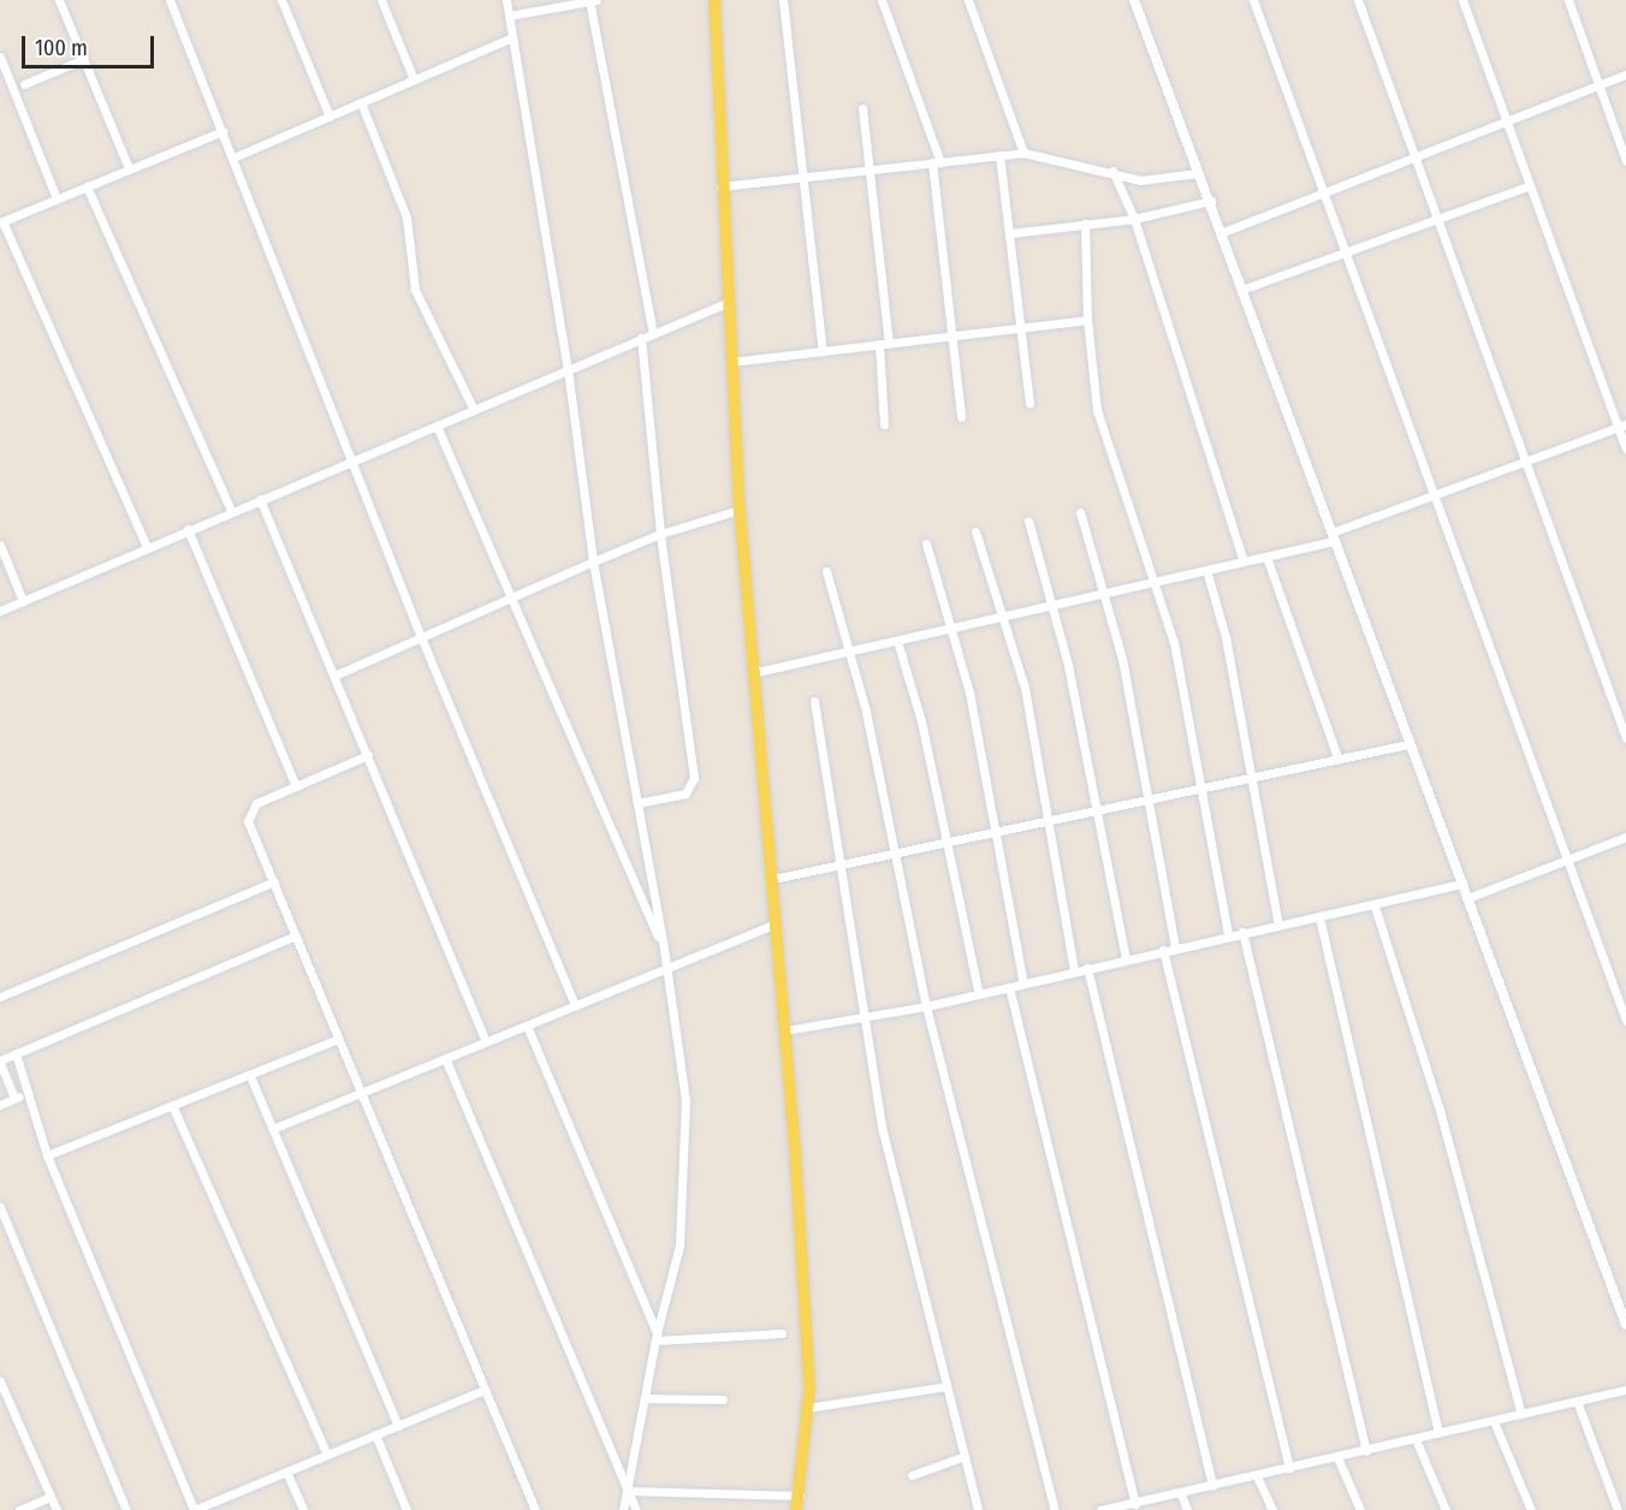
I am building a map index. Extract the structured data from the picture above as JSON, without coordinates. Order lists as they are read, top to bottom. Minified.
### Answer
{"scale_bar":"100 m"}
